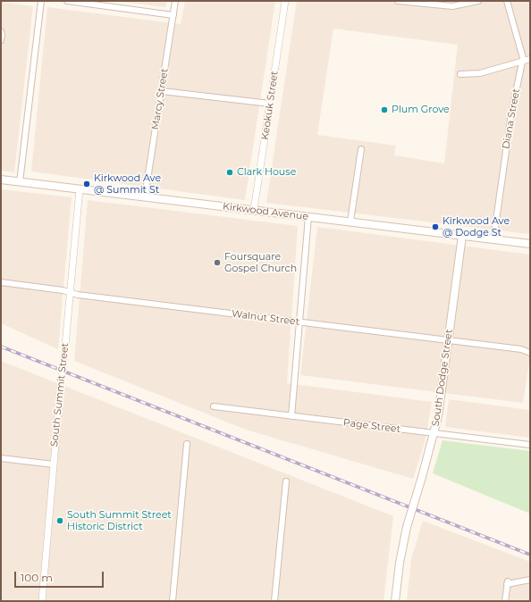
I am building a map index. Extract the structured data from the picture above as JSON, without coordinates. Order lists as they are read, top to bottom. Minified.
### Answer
{"streets":{"main road":["Kirkwood Avenue","South Dodge Street"],"street":["Marcy Street","Keokuk Street","Diana Street","Walnut Street","South Summit Street","Page Street"]},"crossings":[["Marcy Street","Kirkwood Avenue"],["Keokuk Street","Kirkwood Avenue"],["Diana Street","Kirkwood Avenue"],["Kirkwood Avenue","South Dodge Street"],["Kirkwood Avenue","South Summit Street"],["Walnut Street","South Dodge Street"],["Walnut Street","South Summit Street"],["South Dodge Street","Page Street"]],"places":["Plum Grove","Clark House","Kirkwood Ave @ Summit St","Kirkwood Ave @ Dodge St","Foursquare Gospel Church","South Summit Street Historic District"],"scale_bar":"100 m"}
